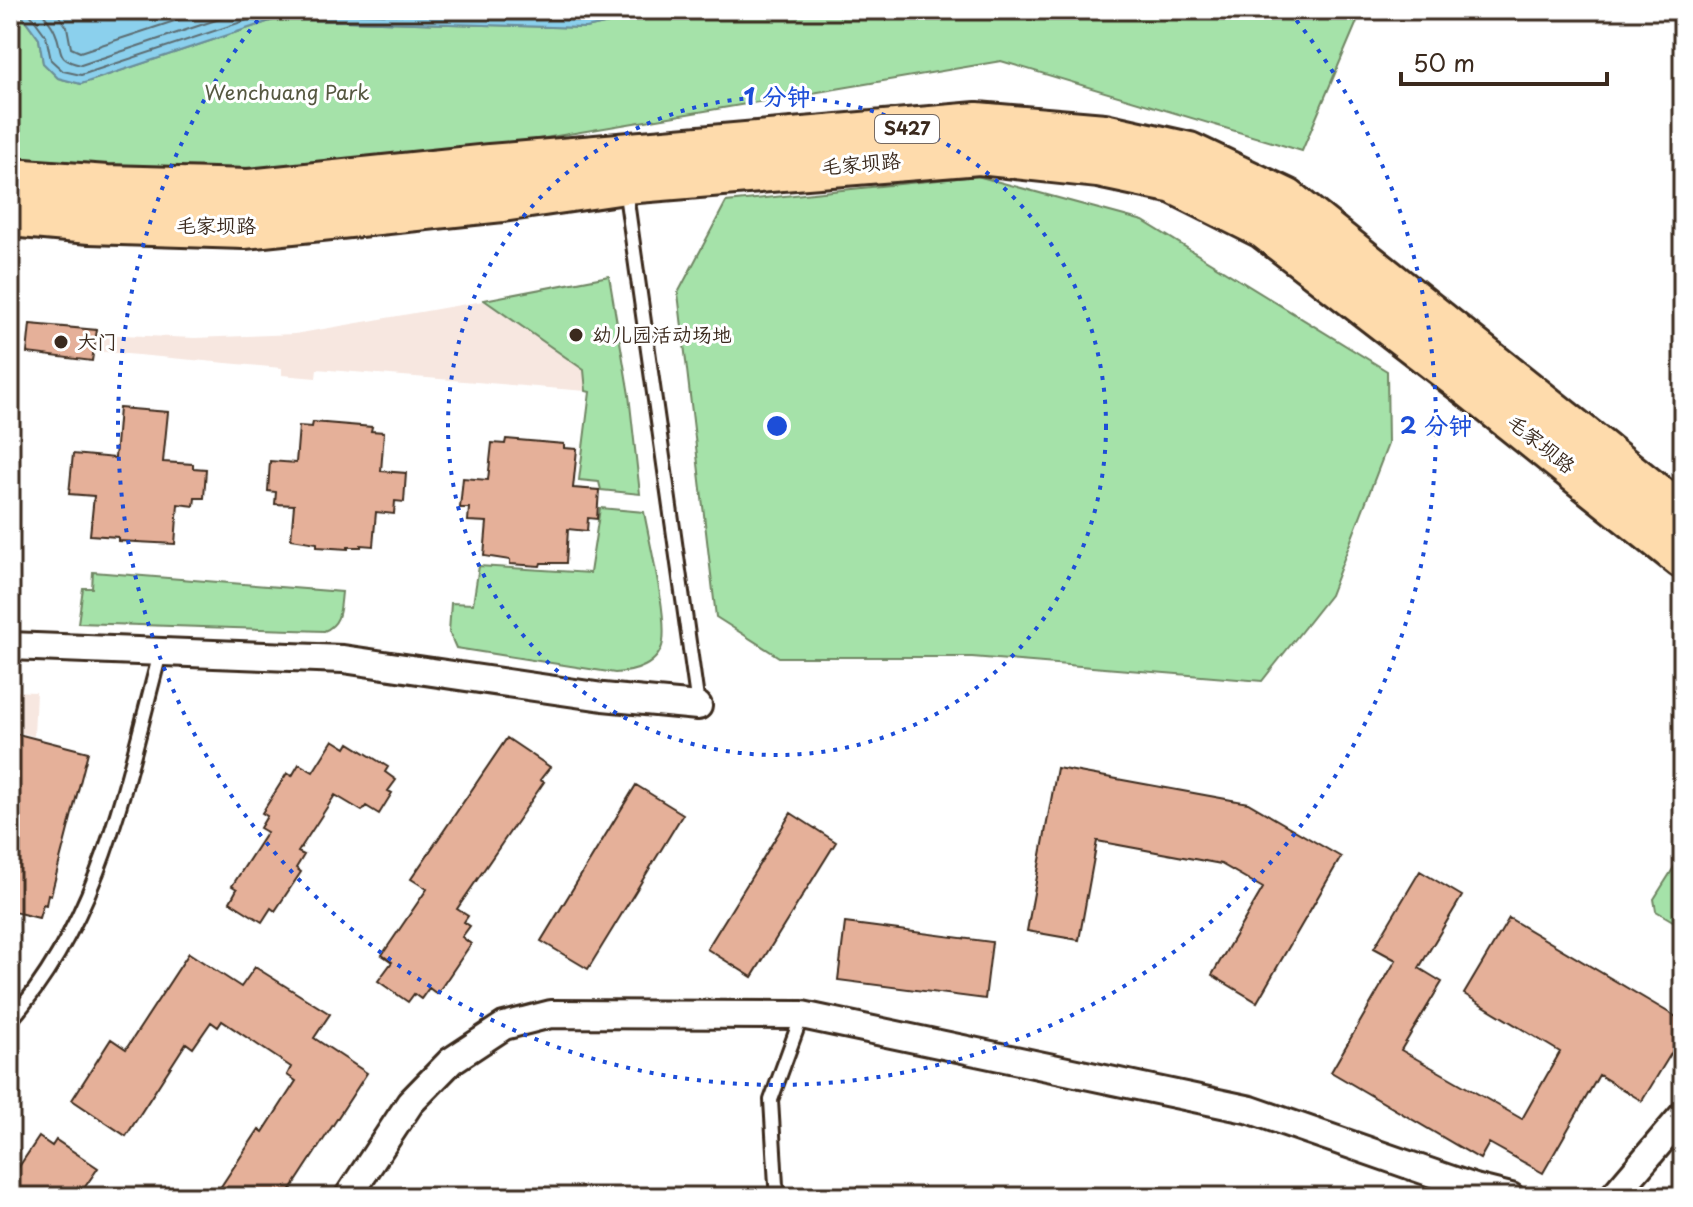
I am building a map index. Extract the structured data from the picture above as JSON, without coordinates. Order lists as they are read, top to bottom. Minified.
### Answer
{"streets":{"main road":["S427","毛家坝路"]},"parks":["Wenchuang Park"],"places":["幼儿园活动场地","大门"],"scale_bar":"50 m","rings":["1 分钟","2 分钟"]}
